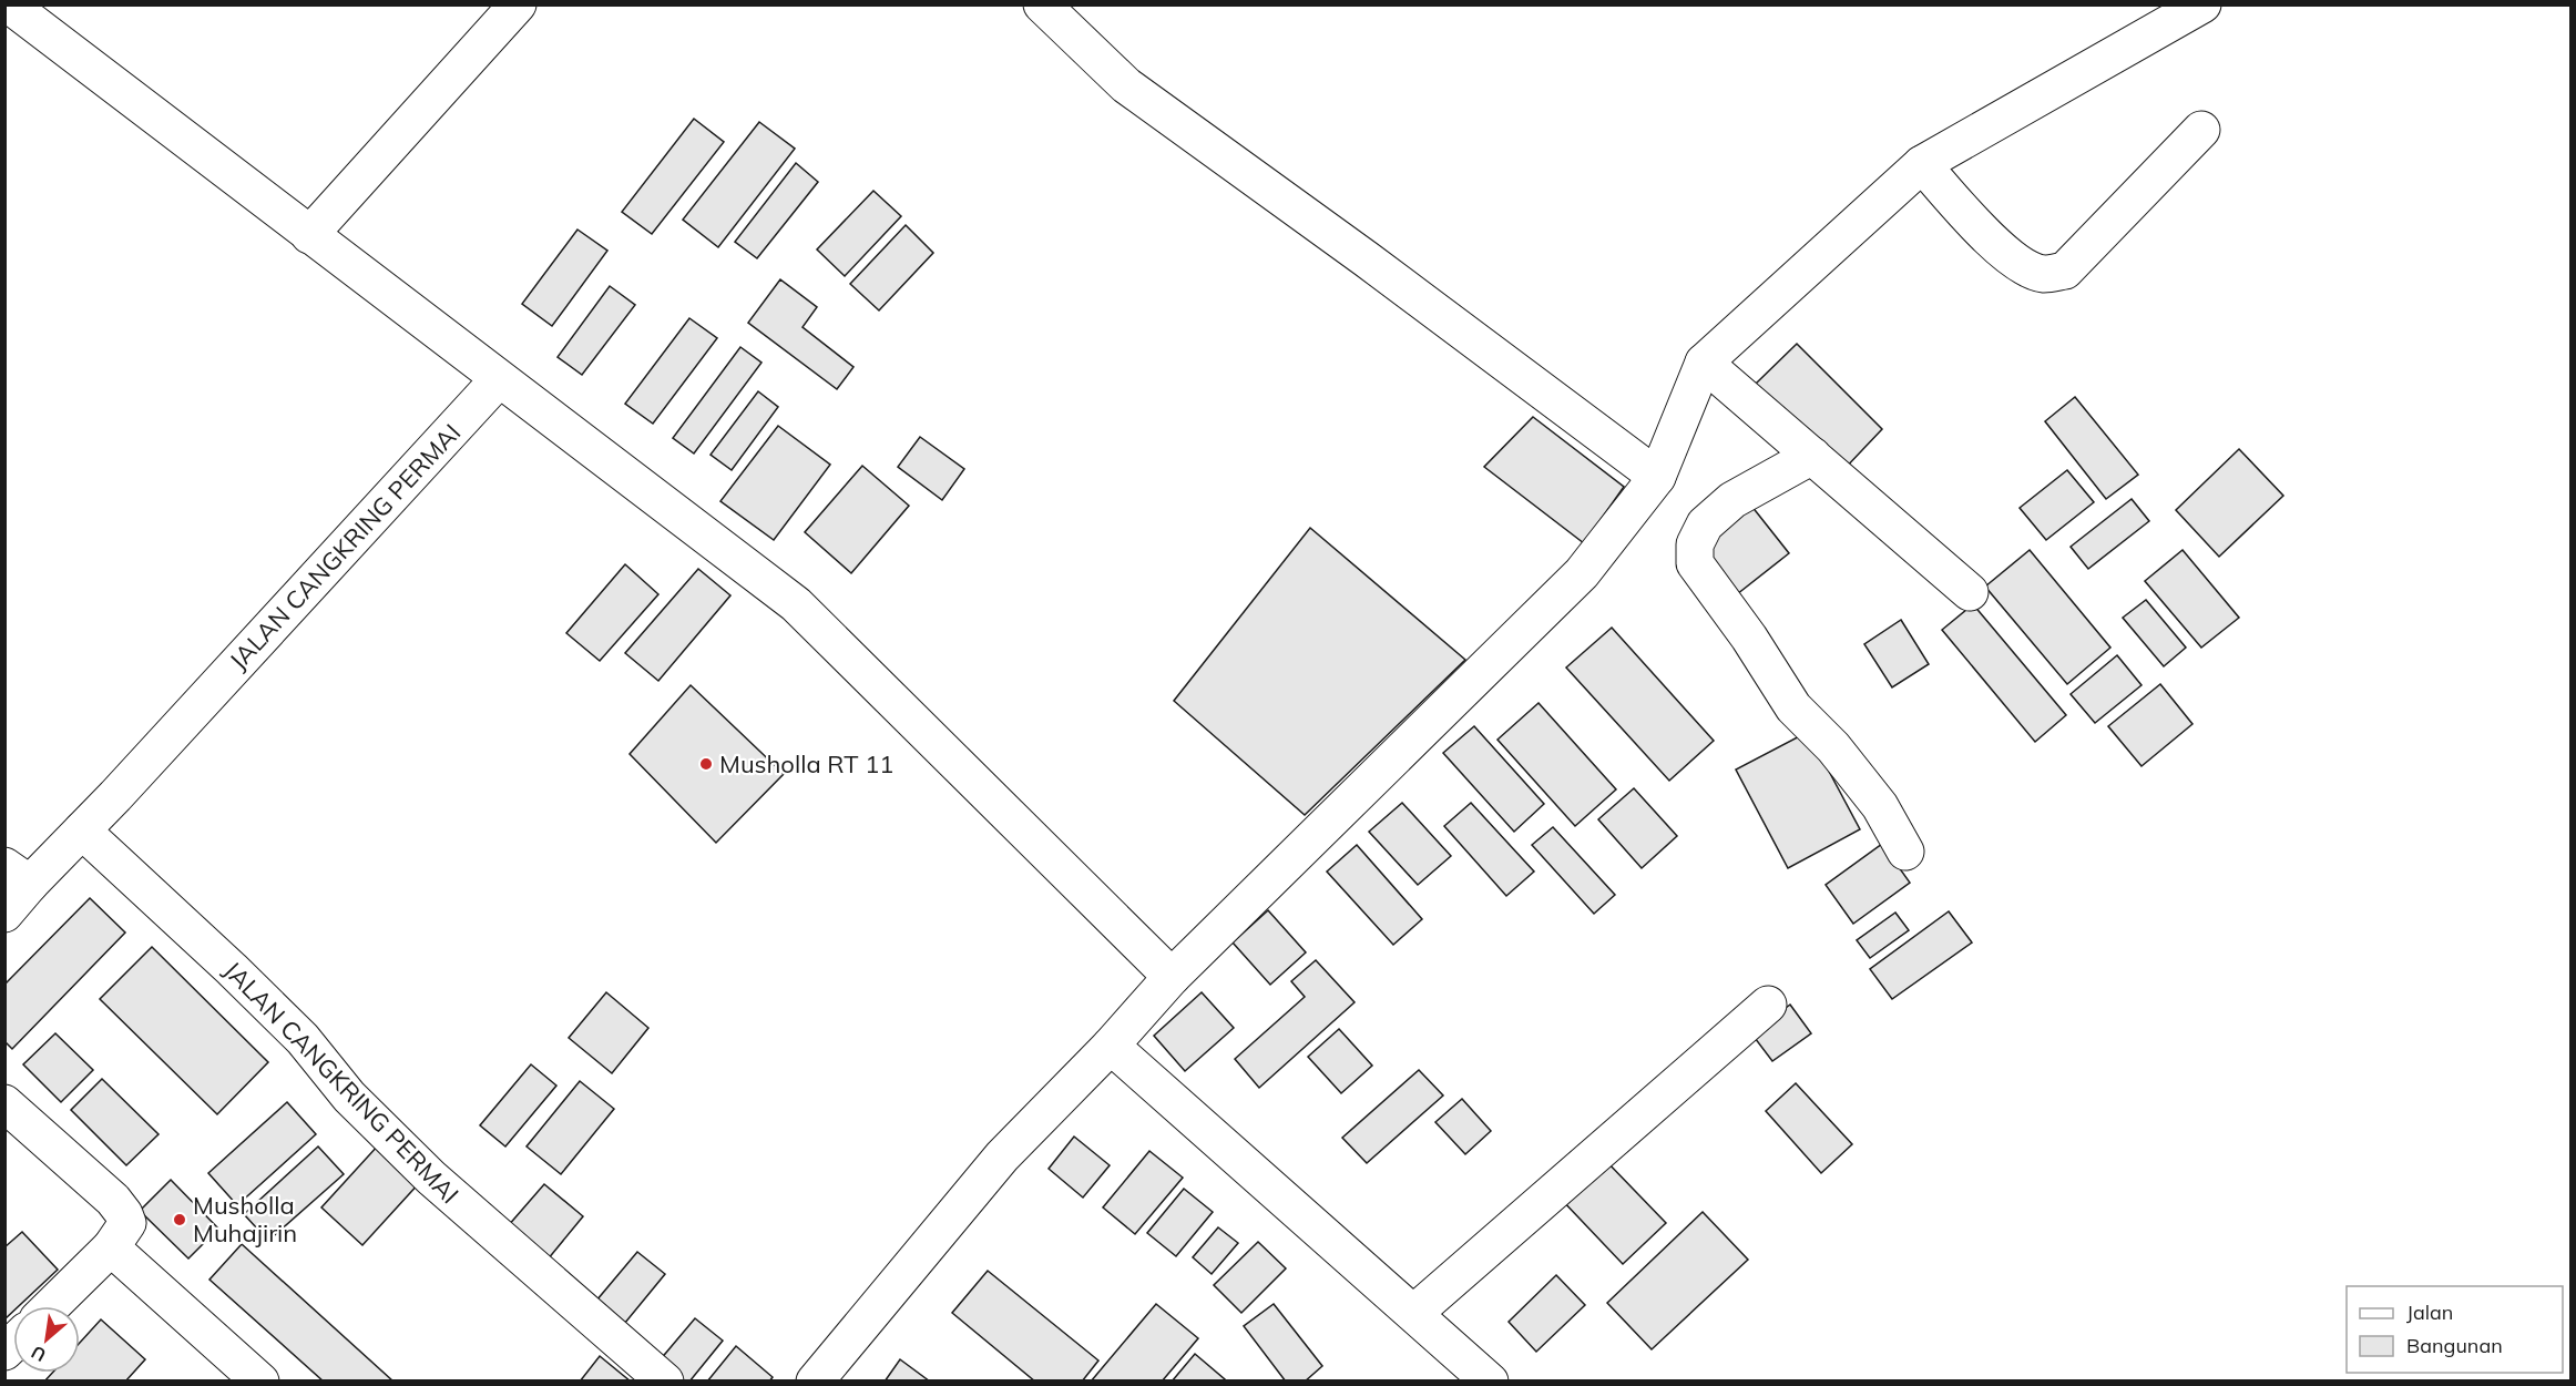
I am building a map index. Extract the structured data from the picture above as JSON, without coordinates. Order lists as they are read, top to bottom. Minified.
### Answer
{"streets":{"street":["JALAN CANGKRING PERMAI"]},"places":["Musholla RT 11","Musholla Muhajirin"],"legend":["Jalan","Bangunan"],"north":"bottom left"}
